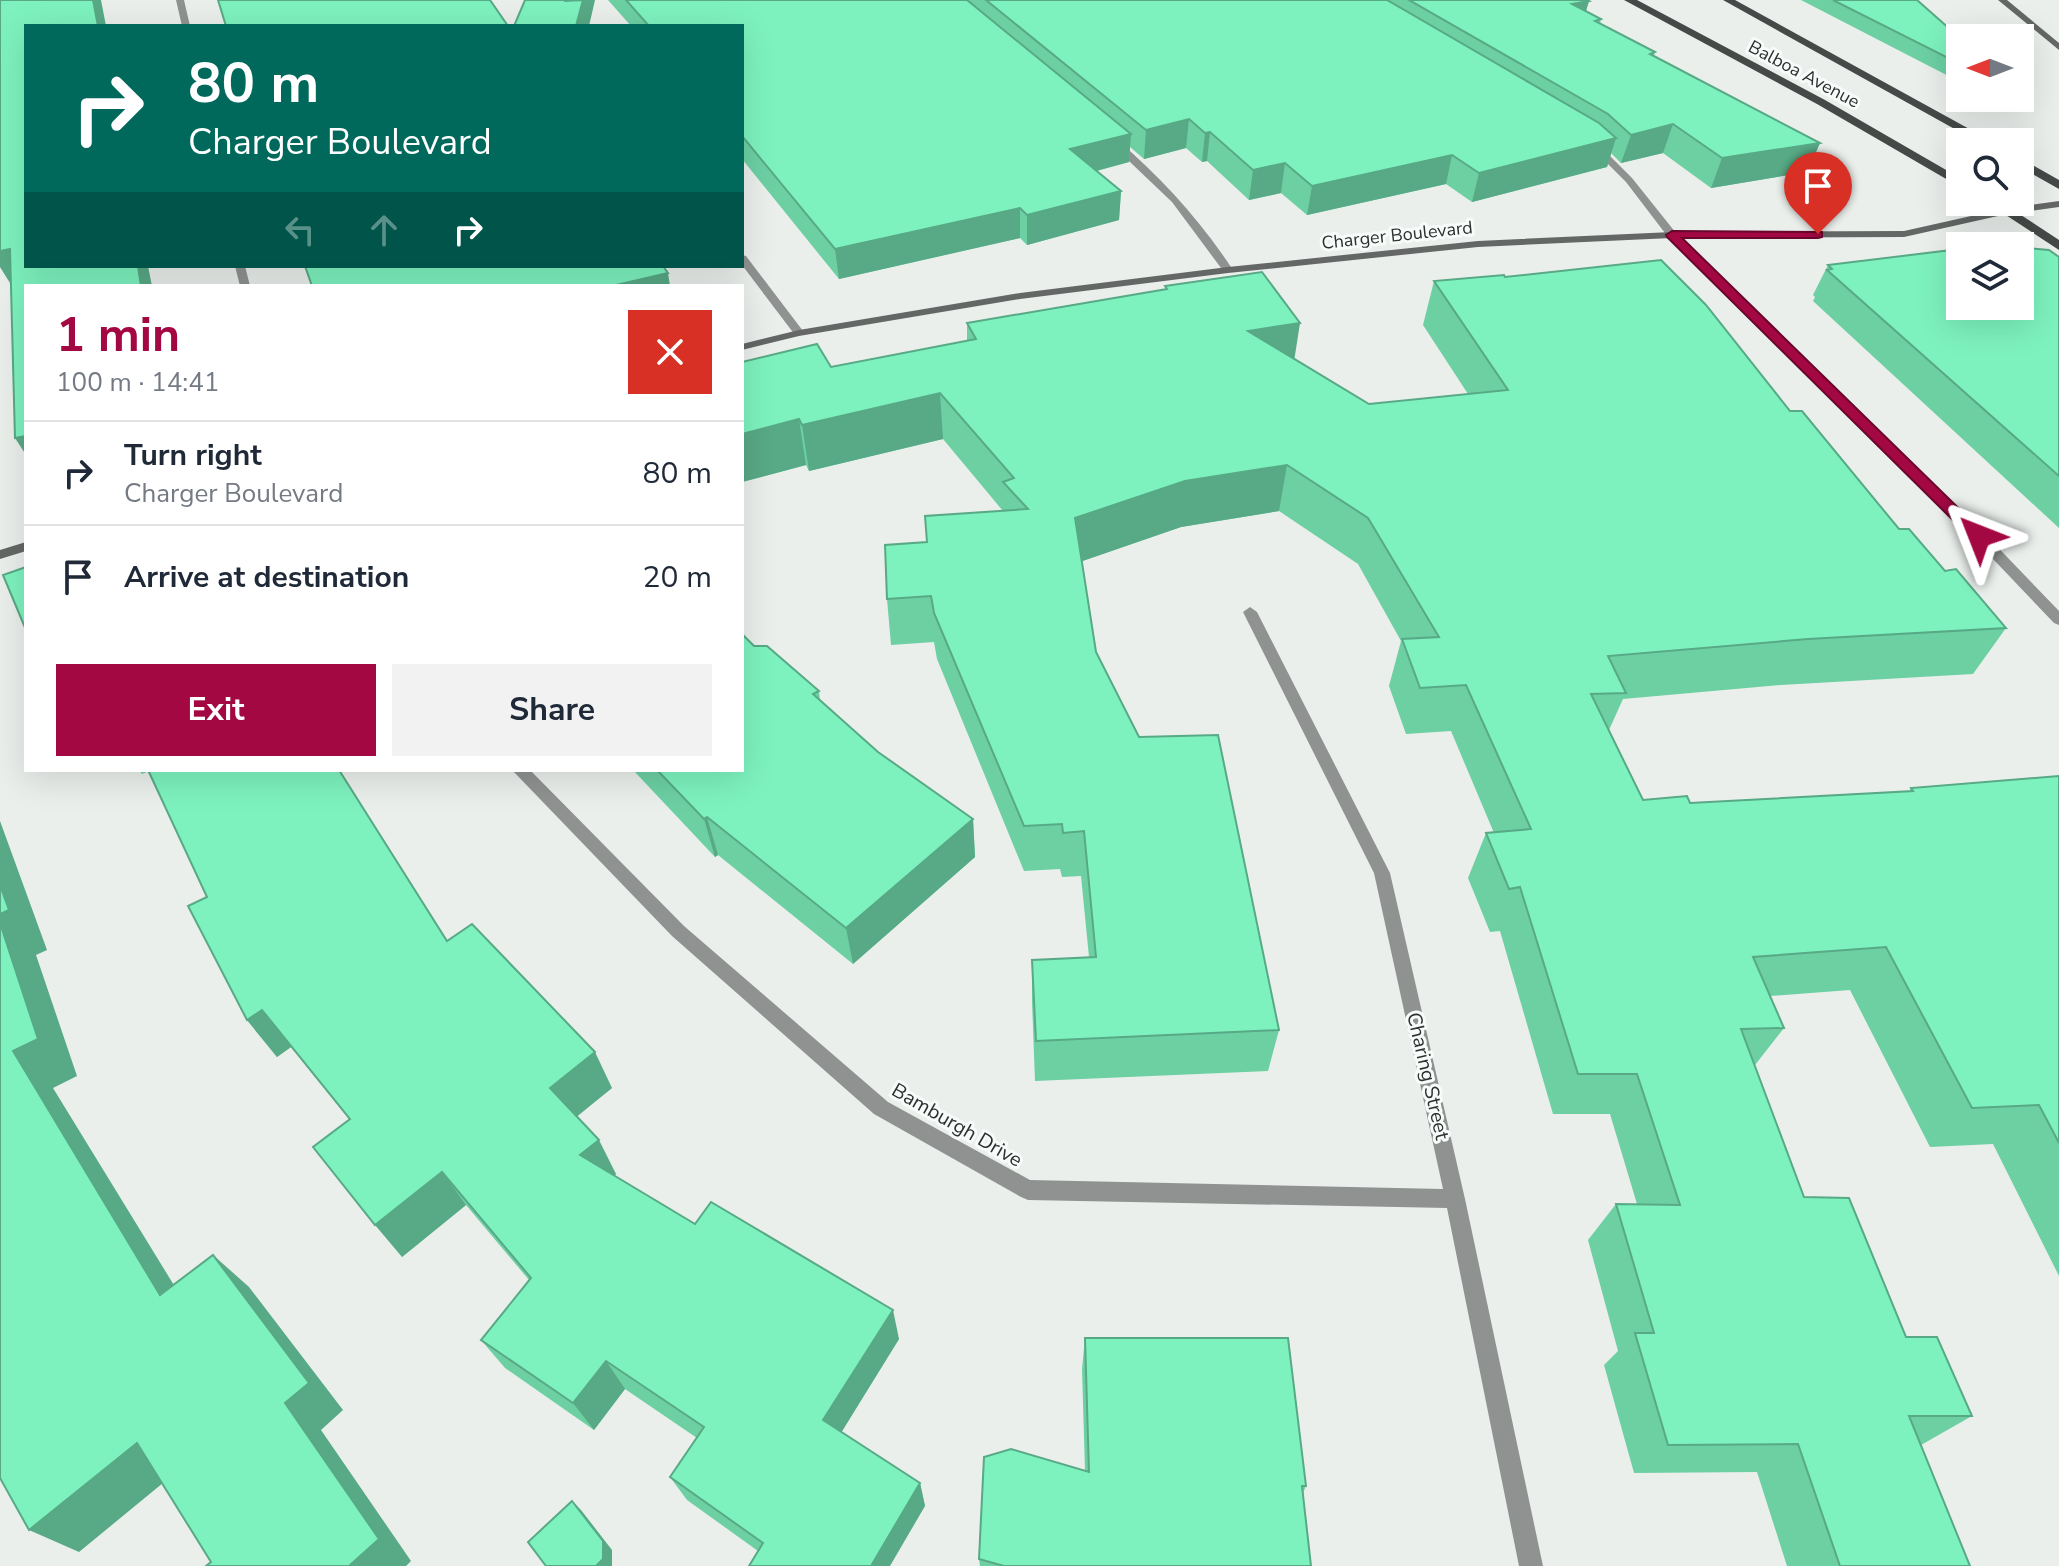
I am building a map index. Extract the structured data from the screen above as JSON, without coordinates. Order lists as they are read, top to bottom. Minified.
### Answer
{"streets":{"main road":["Balboa Avenue"],"street":["Charger Boulevard","Charing Street","Bamburgh Drive"]},"crossings":[["Charing Street","Bamburgh Drive"]],"north":"left","page":{"turn":["80 m","Charger Boulevard"],"heading":["1 min","100 m · 14:41"],"list":[{"name":"Turn right","note":"Charger Boulevard","value":"80 m"},{"name":"Arrive at destination","value":"20 m"}],"buttons":["Exit","Share"]}}
